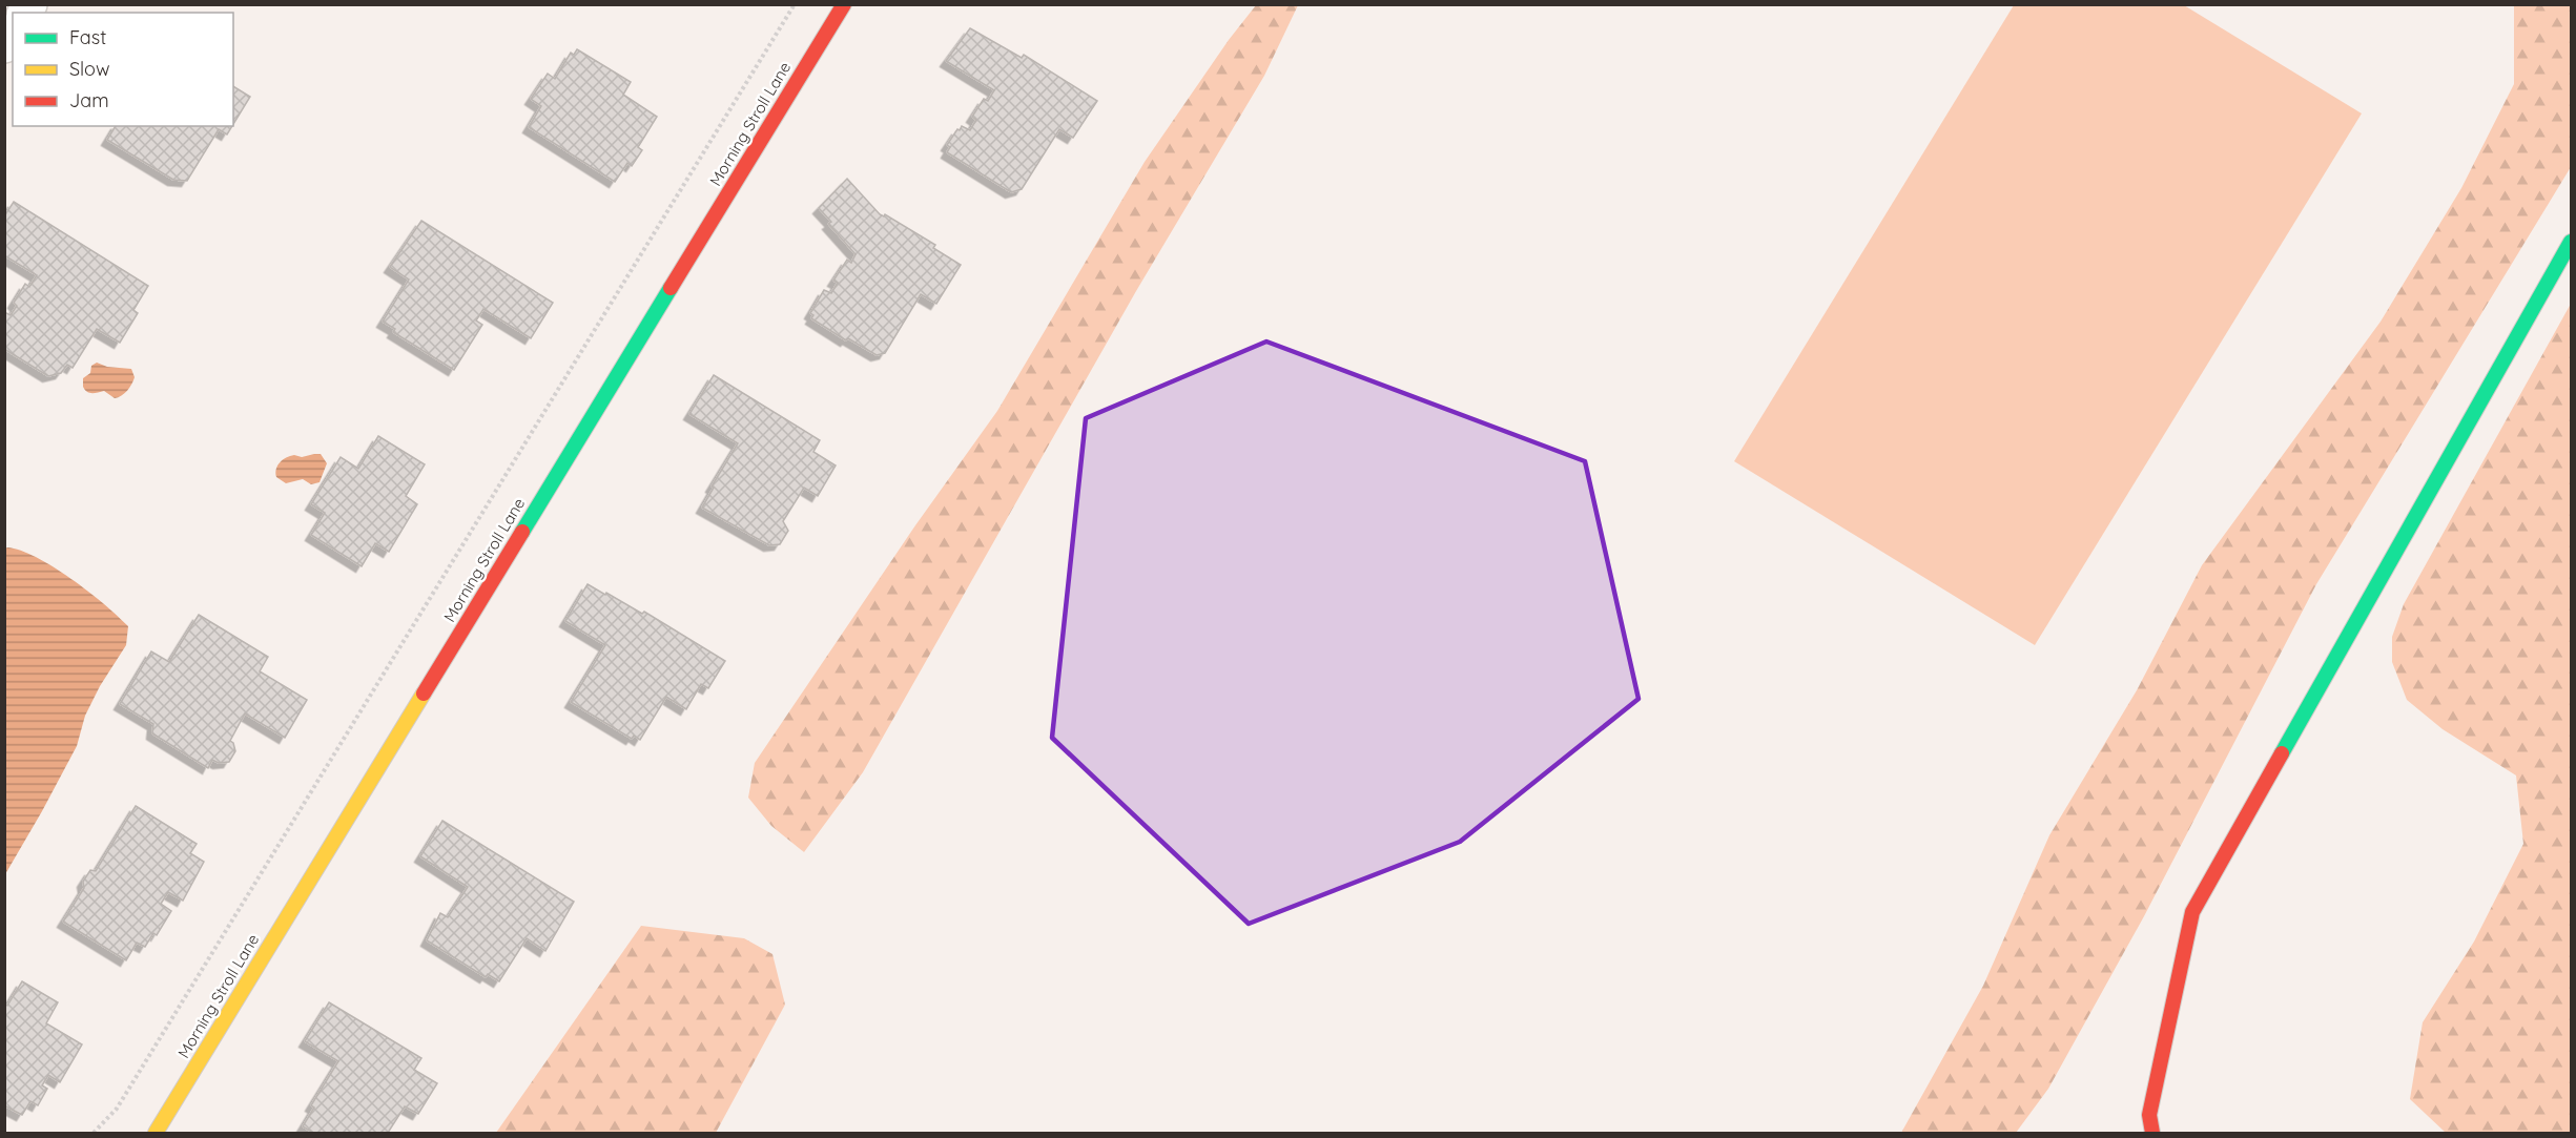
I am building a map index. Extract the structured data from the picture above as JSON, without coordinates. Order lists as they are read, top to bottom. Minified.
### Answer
{"streets":{"street":["Morning Stroll Lane"]},"legend":["Fast","Slow","Jam"]}
